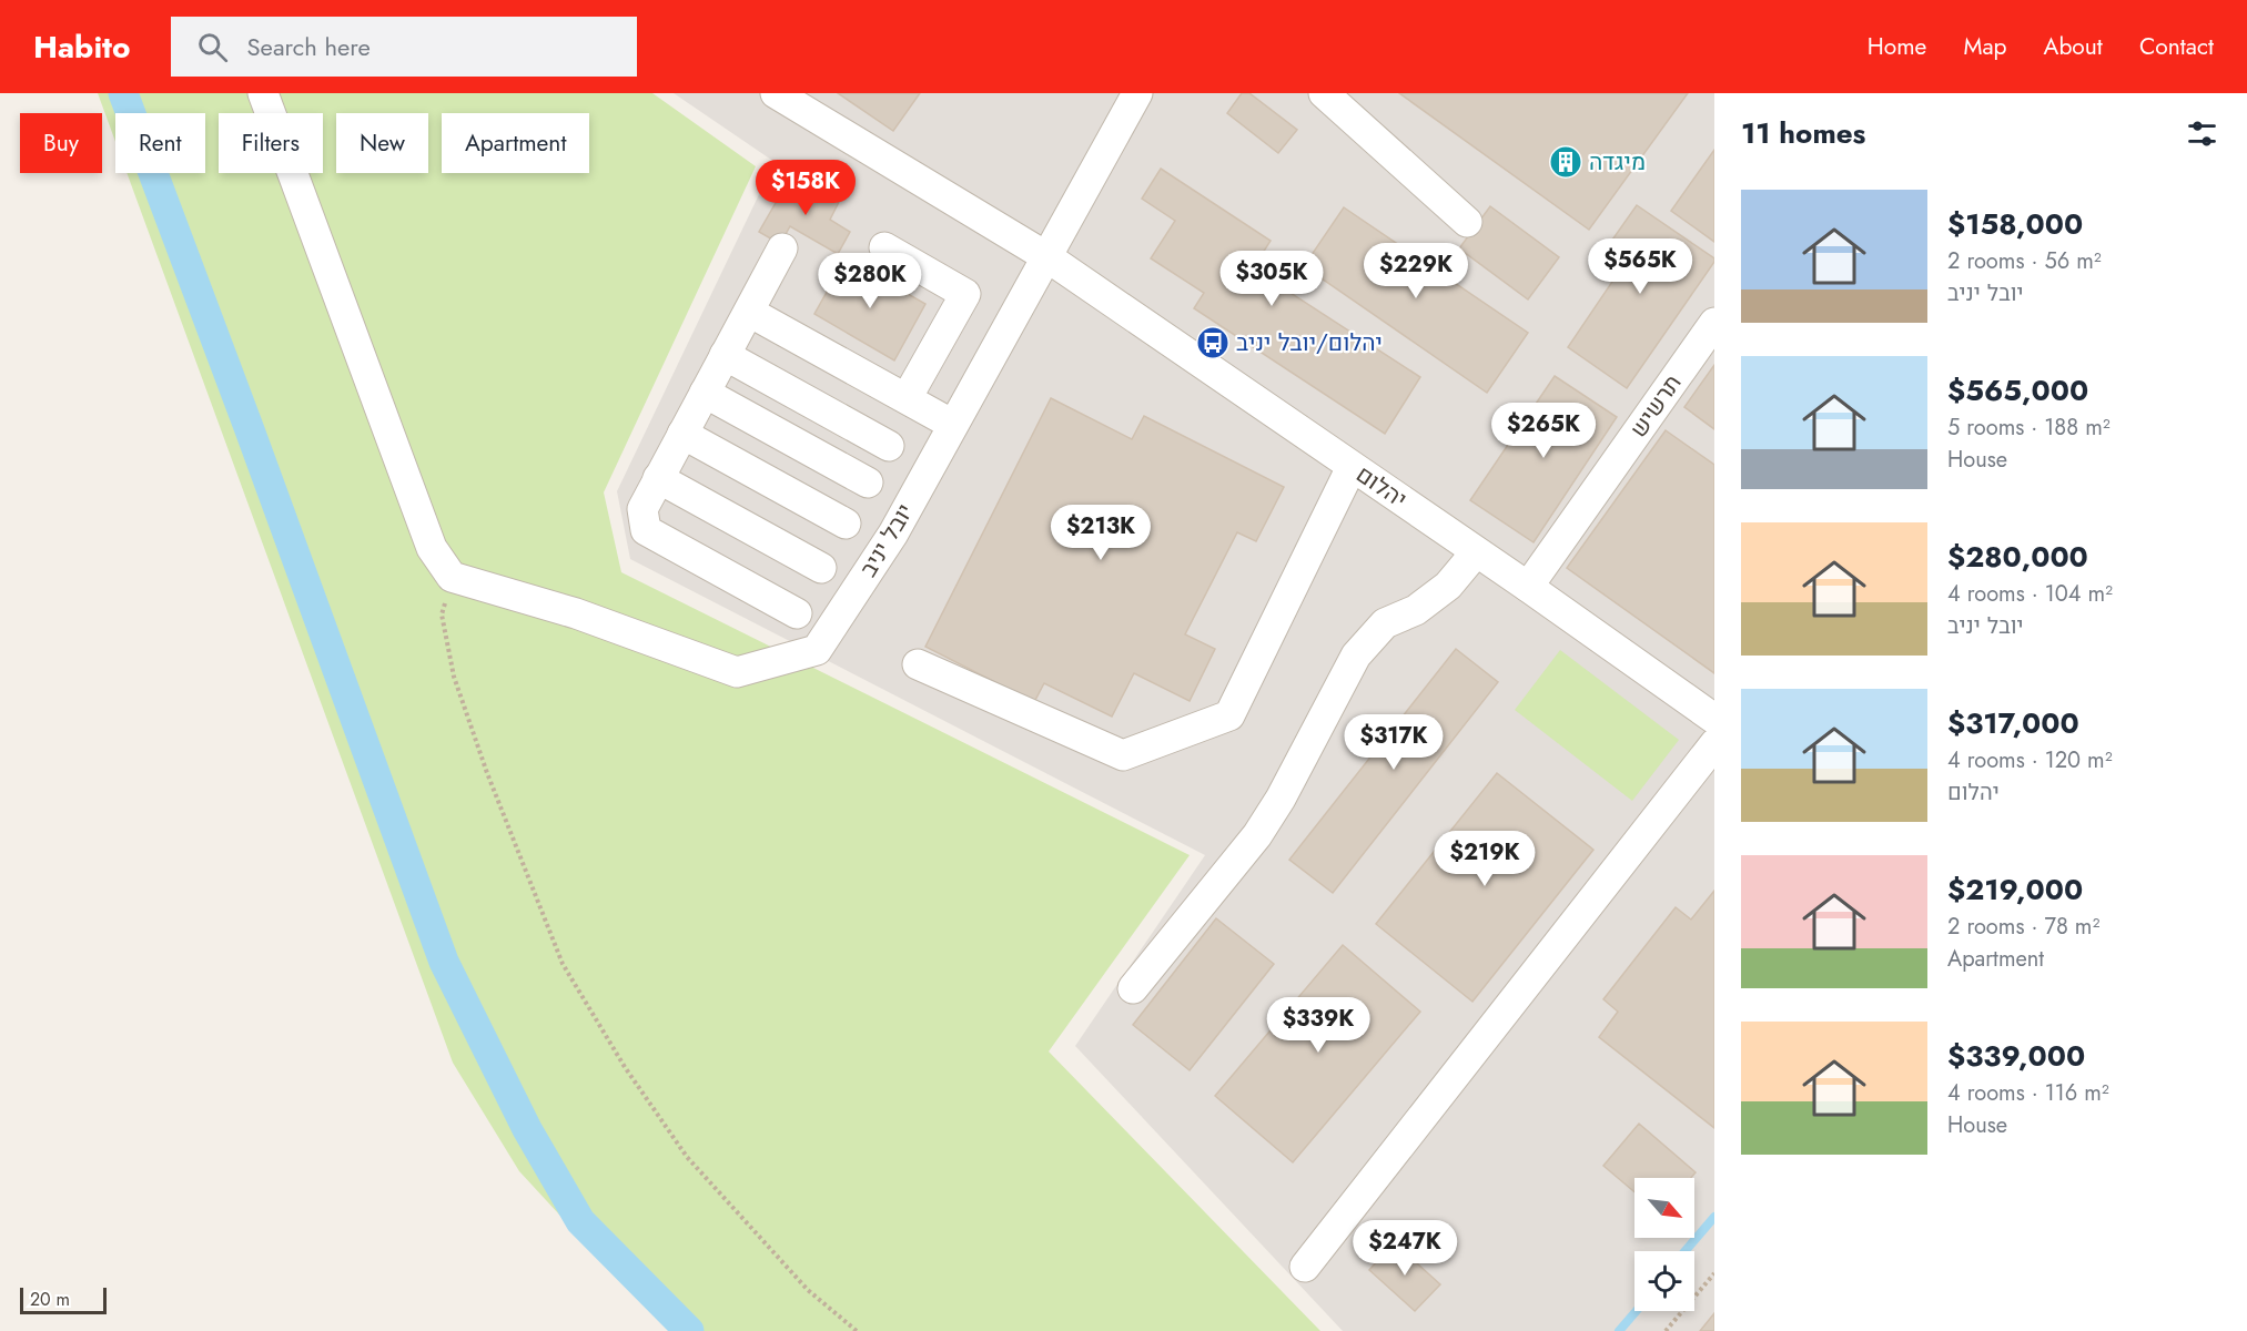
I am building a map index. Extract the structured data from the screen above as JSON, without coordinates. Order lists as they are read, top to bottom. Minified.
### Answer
{"streets":{"street":["תרשיש","יהלום","יובל יניב"]},"crossings":[["תרשיש","יהלום"],["יהלום","יובל יניב"]],"places":{"building":["מיגדה"],"bus stop":["יהלום/יובל יניב"]},"scale_bar":"20 m","north":"bottom right","page":{"header":"Habito","search":"Search here","nav":["Home","Map","About","Contact"],"heading":"11 homes","chip":["Buy","Rent","Filters","New","Apartment"],"price":["$158K","$565K","$229K","$305K","$280K","$265K","$213K","$317K","$219K","$339K","$247K"],"list":[{"name":"$158,000","note":"2 rooms · 56 m² · יובל יניב"},{"name":"$565,000","note":"5 rooms · 188 m² · House"},{"name":"$280,000","note":"4 rooms · 104 m² · יובל יניב"},{"name":"$317,000","note":"4 rooms · 120 m² · יהלום"},{"name":"$219,000","note":"2 rooms · 78 m² · Apartment"},{"name":"$339,000","note":"4 rooms · 116 m² · House"}],"scale":"20 m"}}
